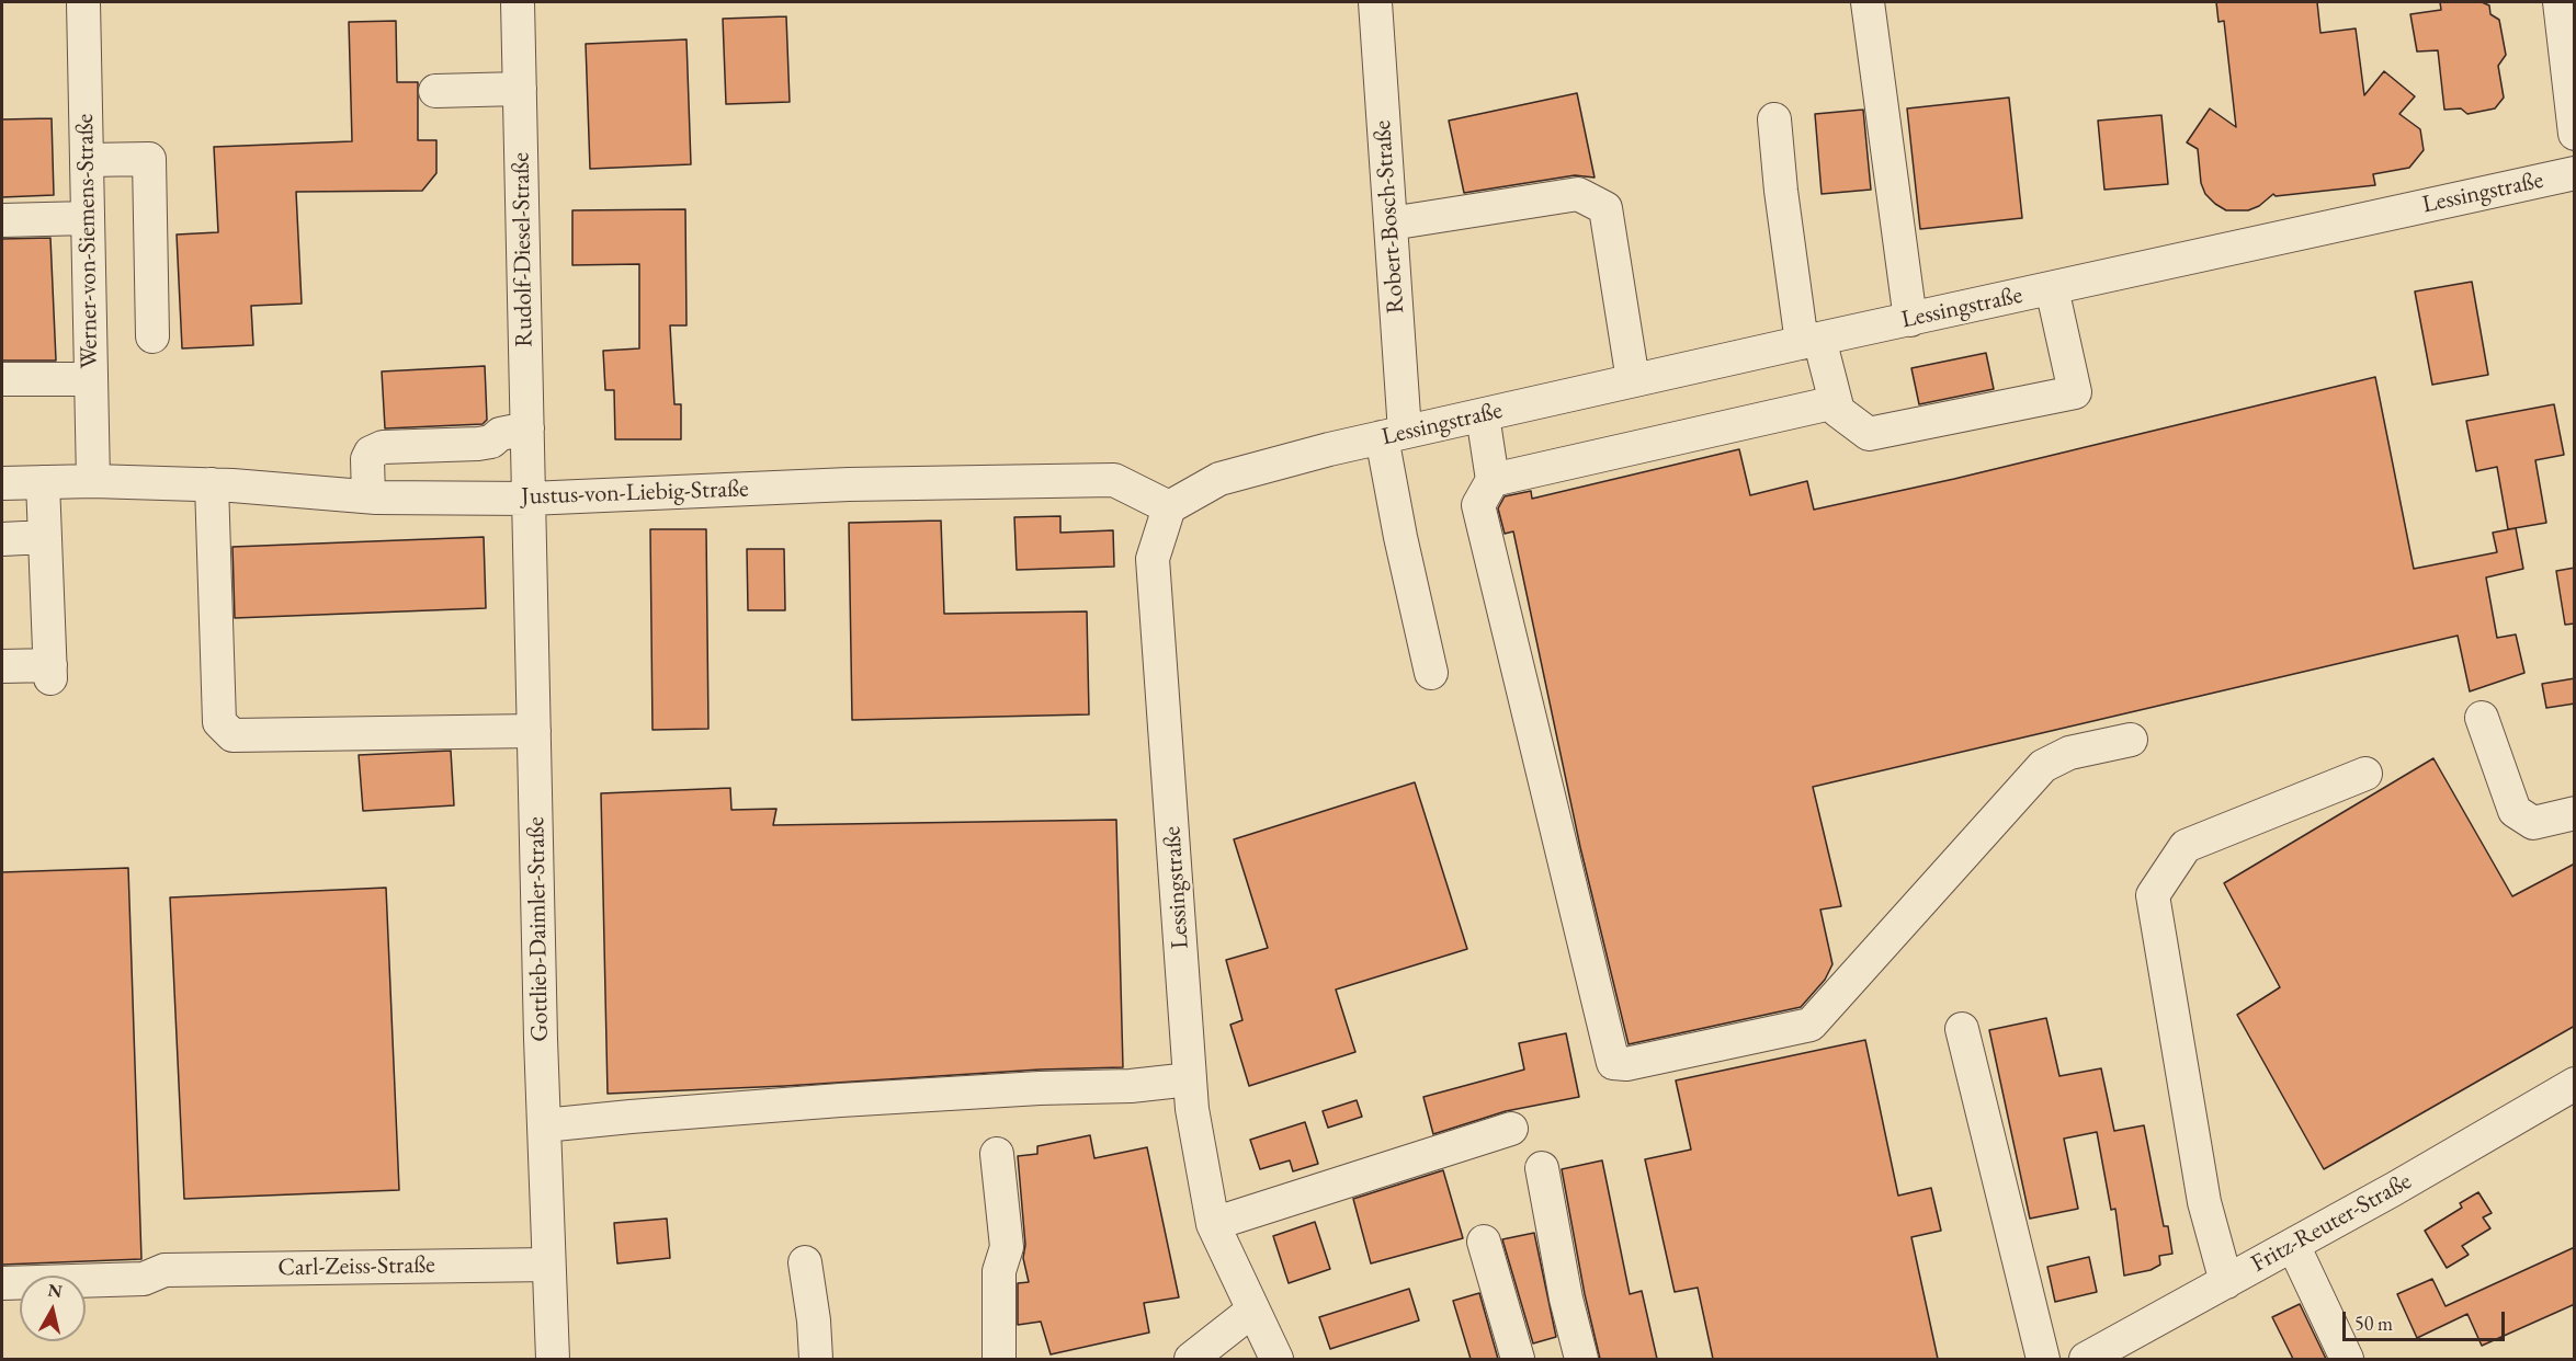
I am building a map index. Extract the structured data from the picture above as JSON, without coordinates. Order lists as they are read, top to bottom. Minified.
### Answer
{"streets":{"street":["Lessingstraße","Robert-Bosch-Straße","Werner-von-Siemens-Straße","Rudolf-Diesel-Straße","Justus-von-Liebig-Straße","Gottlieb-Daimler-Straße","Fritz-Reuter-Straße","Carl-Zeiss-Straße"]},"crossings":[["Lessingstraße","Robert-Bosch-Straße"],["Lessingstraße","Justus-von-Liebig-Straße"],["Werner-von-Siemens-Straße","Justus-von-Liebig-Straße"],["Rudolf-Diesel-Straße","Justus-von-Liebig-Straße"],["Rudolf-Diesel-Straße","Gottlieb-Daimler-Straße"],["Justus-von-Liebig-Straße","Gottlieb-Daimler-Straße"],["Gottlieb-Daimler-Straße","Carl-Zeiss-Straße"]],"scale_bar":"50 m","north":"top"}
